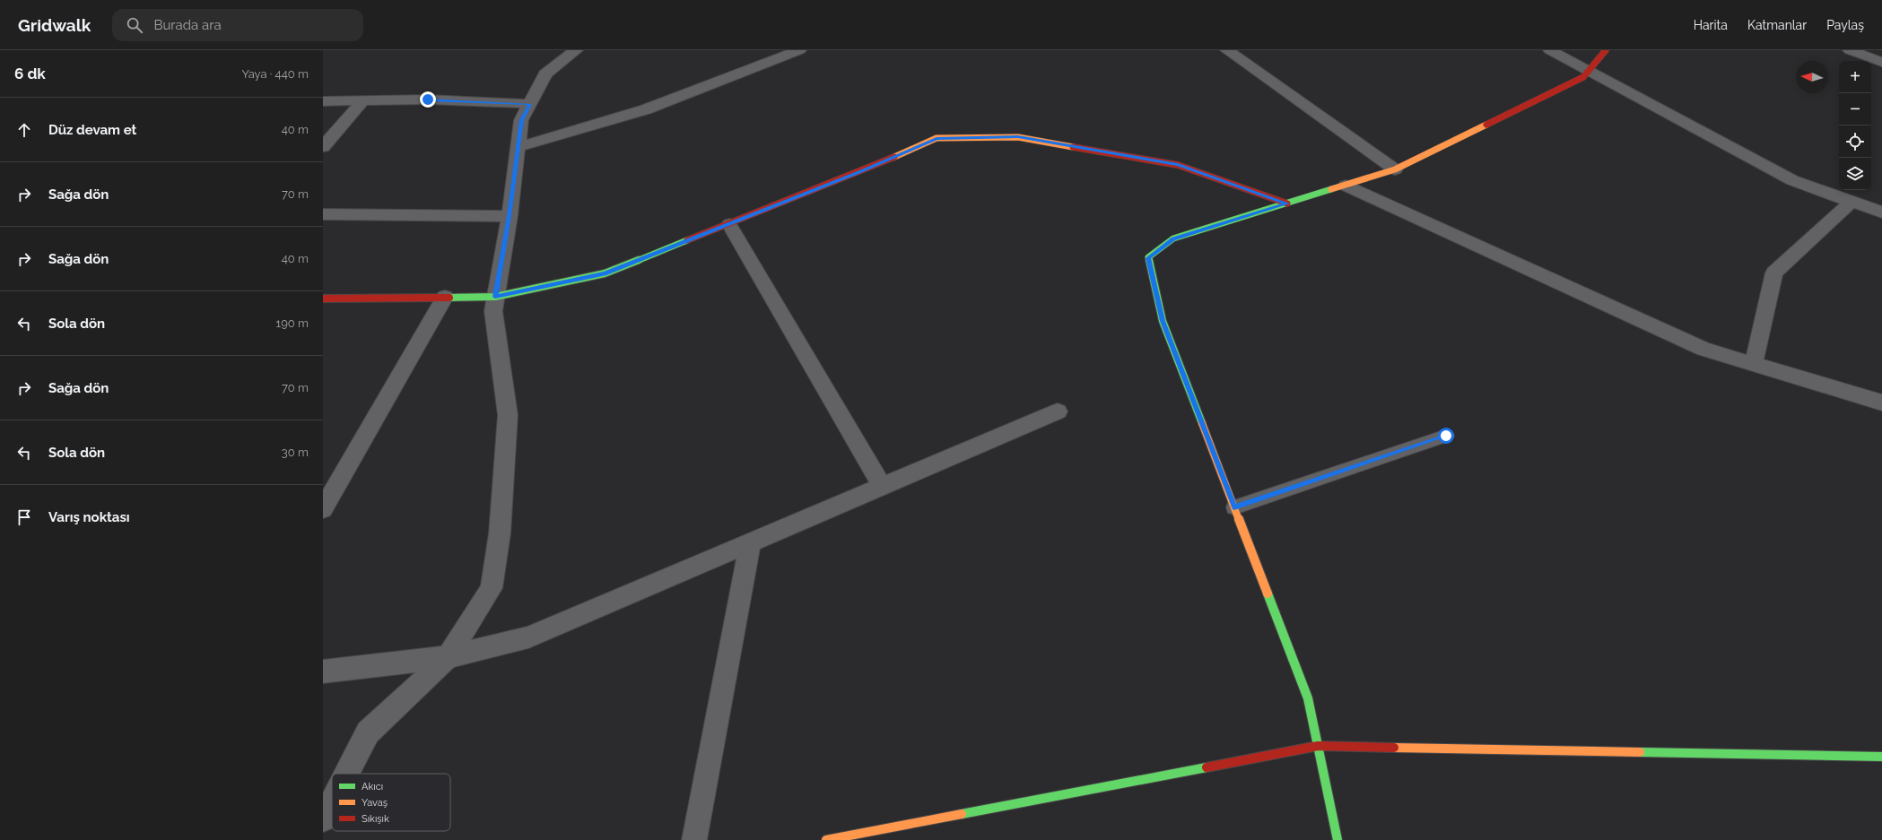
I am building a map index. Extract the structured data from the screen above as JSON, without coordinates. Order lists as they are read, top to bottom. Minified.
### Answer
{"legend":["Akıcı","Yavaş","Sıkışık"],"north":"left","page":{"header":"Gridwalk","search":"Burada ara","nav":["Harita","Katmanlar","Paylaş"],"heading":["6 dk","Yaya · 440 m"],"map_buttons":["+","−"],"list":[["Düz devam et","40 m"],["Sağa dön","70 m"],["Sağa dön","40 m"],["Sola dön","190 m"],["Sağa dön","70 m"],["Sola dön","30 m"],"Varış noktası"]}}
